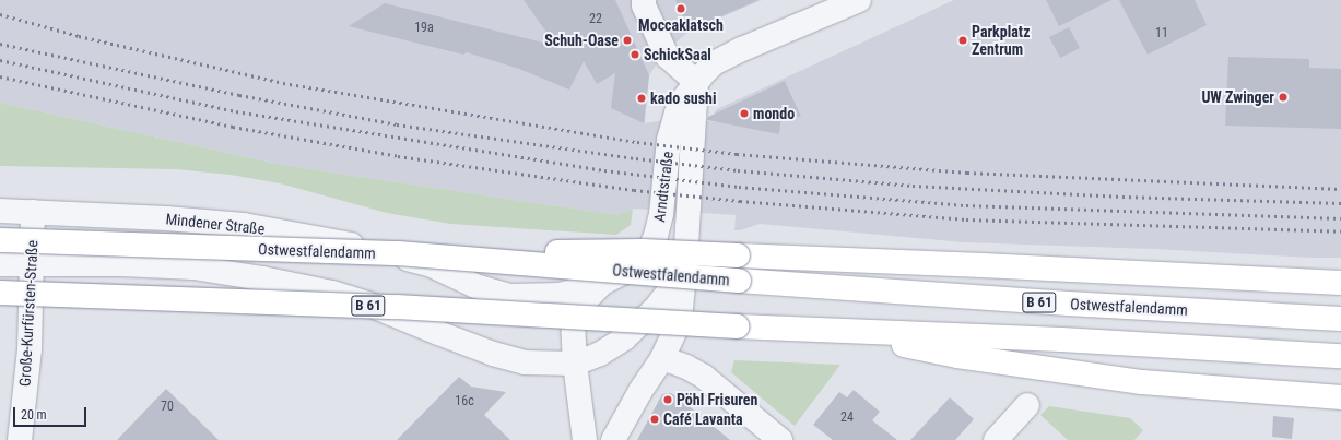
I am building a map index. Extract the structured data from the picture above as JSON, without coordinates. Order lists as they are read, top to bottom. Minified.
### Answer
{"streets":{"highway":["Ostwestfalendamm","B 61"],"street":["Arndtstraße","Mindener Straße","Große-Kurfürsten-Straße"]},"crossings":[["Arndtstraße","Mindener Straße"],["Mindener Straße","Große-Kurfürsten-Straße"],["Ostwestfalendamm","B 61"]],"places":["Moccaklatsch","Schuh-Oase","Parkplatz Zentrum","SchickSaal","UW Zwinger","kado sushi","mondo","Pöhl Frisuren","Café Lavanta"],"house_numbers":["22","19a","11","16c","70","24"],"scale_bar":"20 m"}
